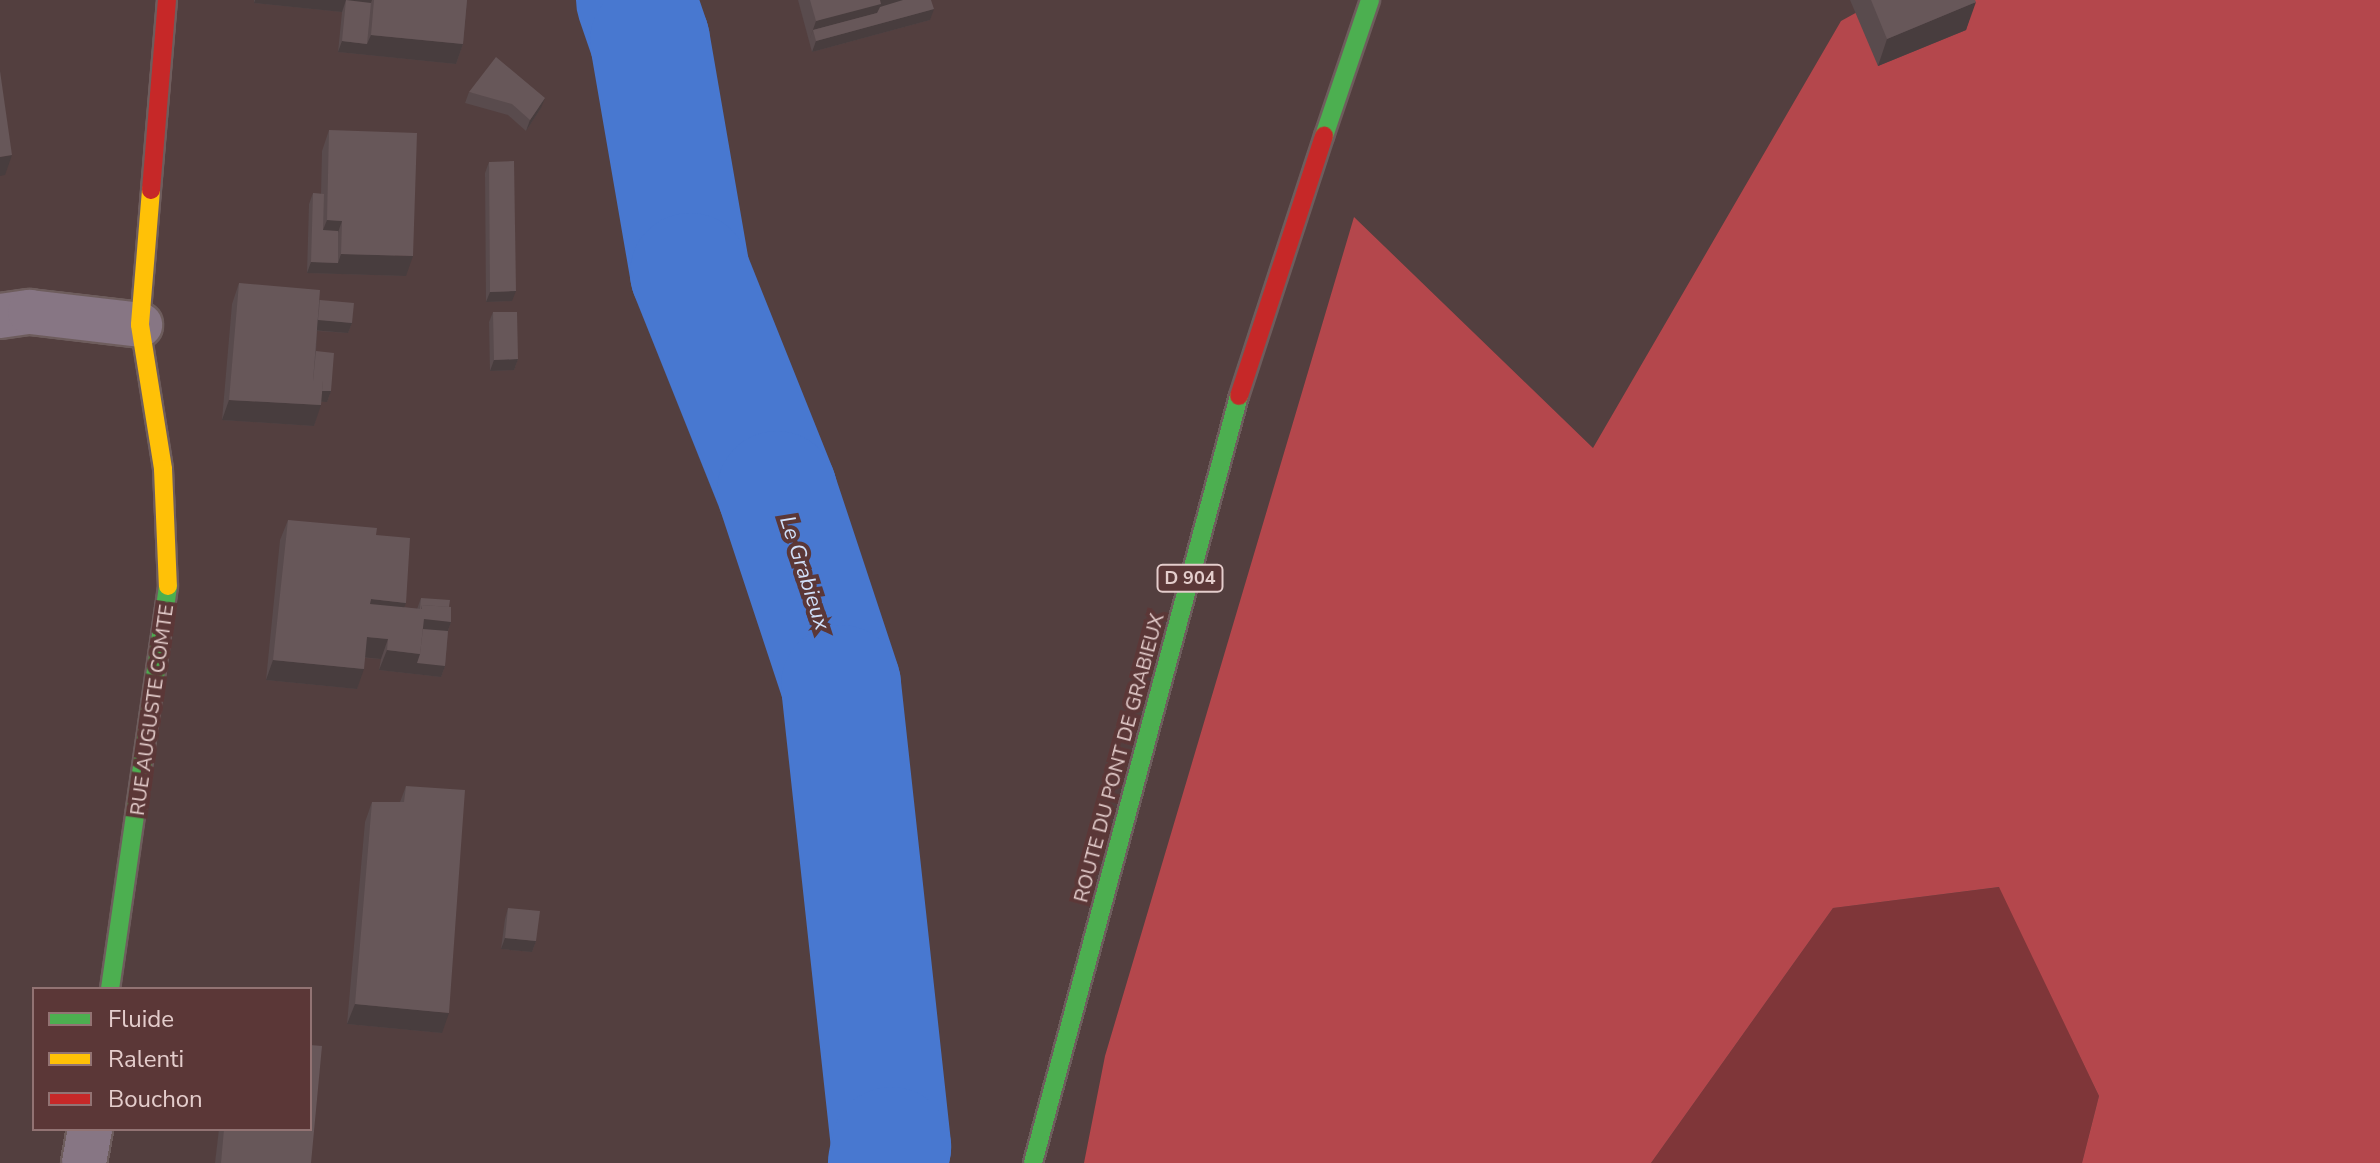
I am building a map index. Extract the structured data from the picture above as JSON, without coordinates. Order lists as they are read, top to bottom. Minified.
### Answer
{"streets":{"main road":["D 904","RUE AUGUSTE COMTE","ROUTE DU PONT DE GRABIEUX"]},"water":["Le Grabieux"],"legend":["Fluide","Ralenti","Bouchon"]}
